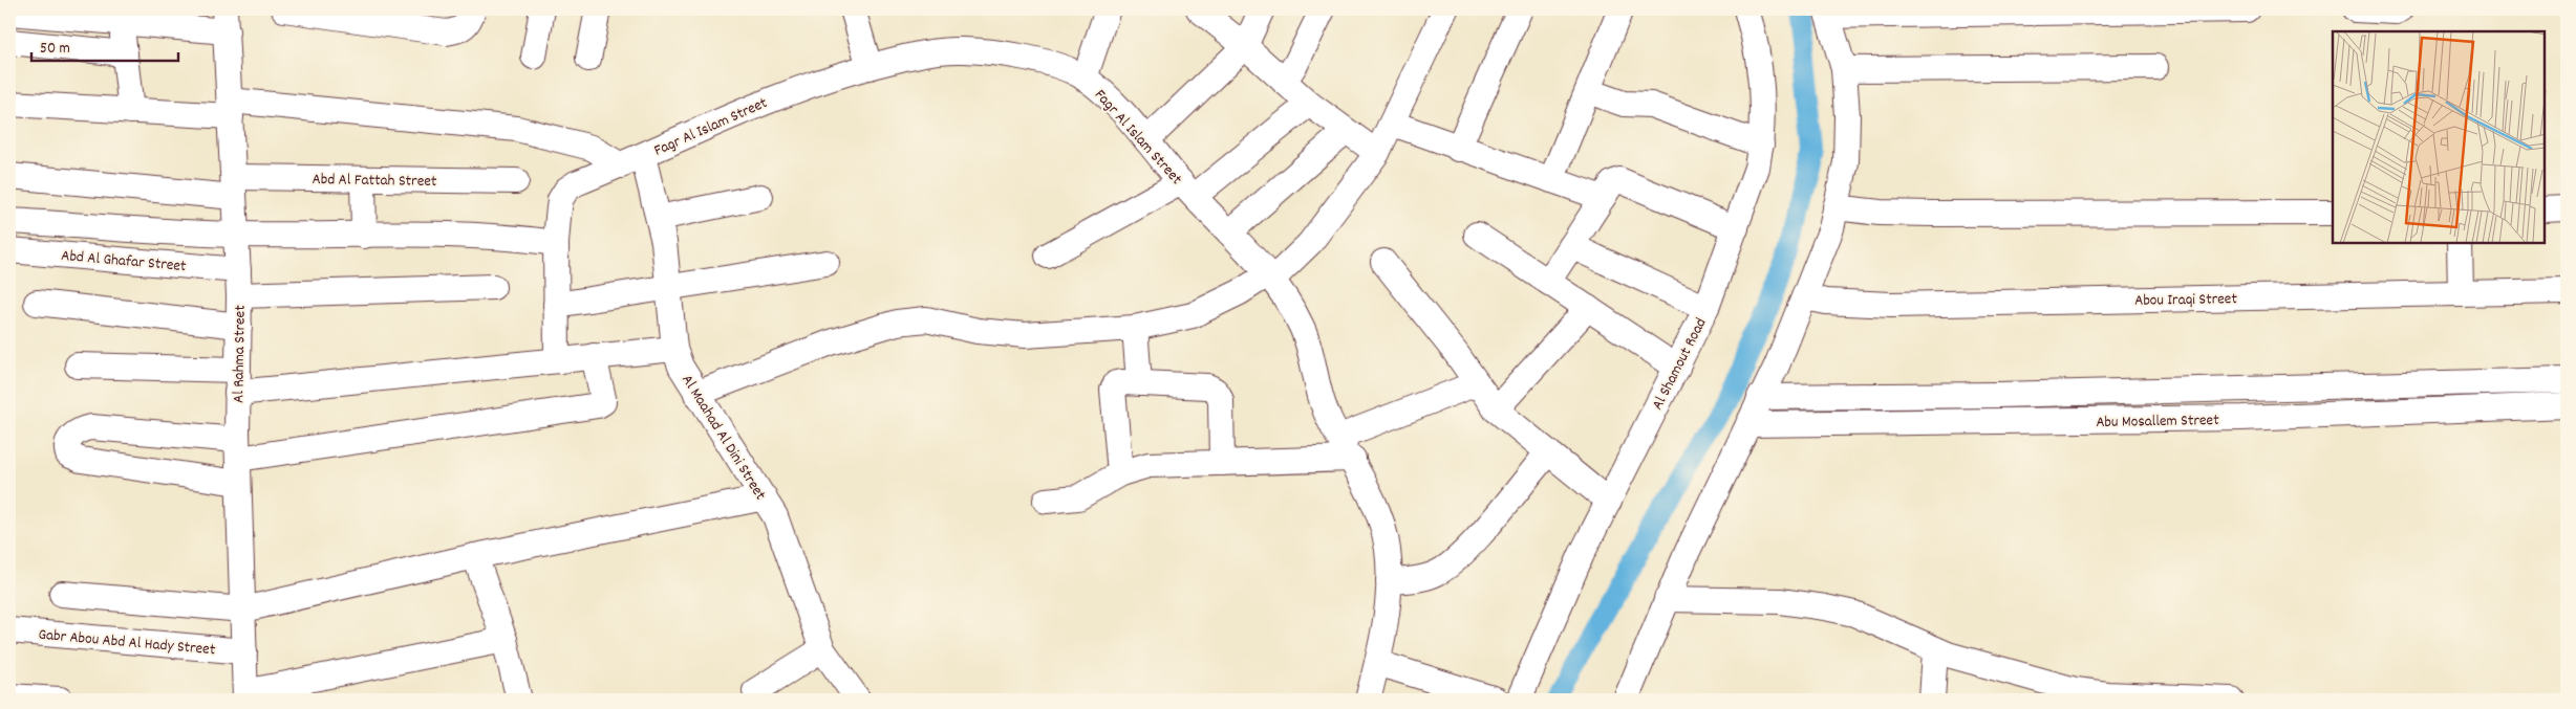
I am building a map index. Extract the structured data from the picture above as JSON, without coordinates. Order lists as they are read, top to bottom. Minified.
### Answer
{"streets":{"street":["Fagr Al Islam Street","Abd Al Fattah Street","Abd Al Ghafar Street","Abou Iraqi Street","Al Rahma Street","Al Shamout Road","Abu Mosallem Street","Al Maahad Al Dini Street","Gabr Abou Abd Al Hady Street"]},"crossings":[["Fagr Al Islam Street","Al Maahad Al Dini Street"],["Abd Al Fattah Street","Al Rahma Street"],["Abd Al Ghafar Street","Al Rahma Street"],["Al Rahma Street","Gabr Abou Abd Al Hady Street"]],"scale_bar":"50 m"}
